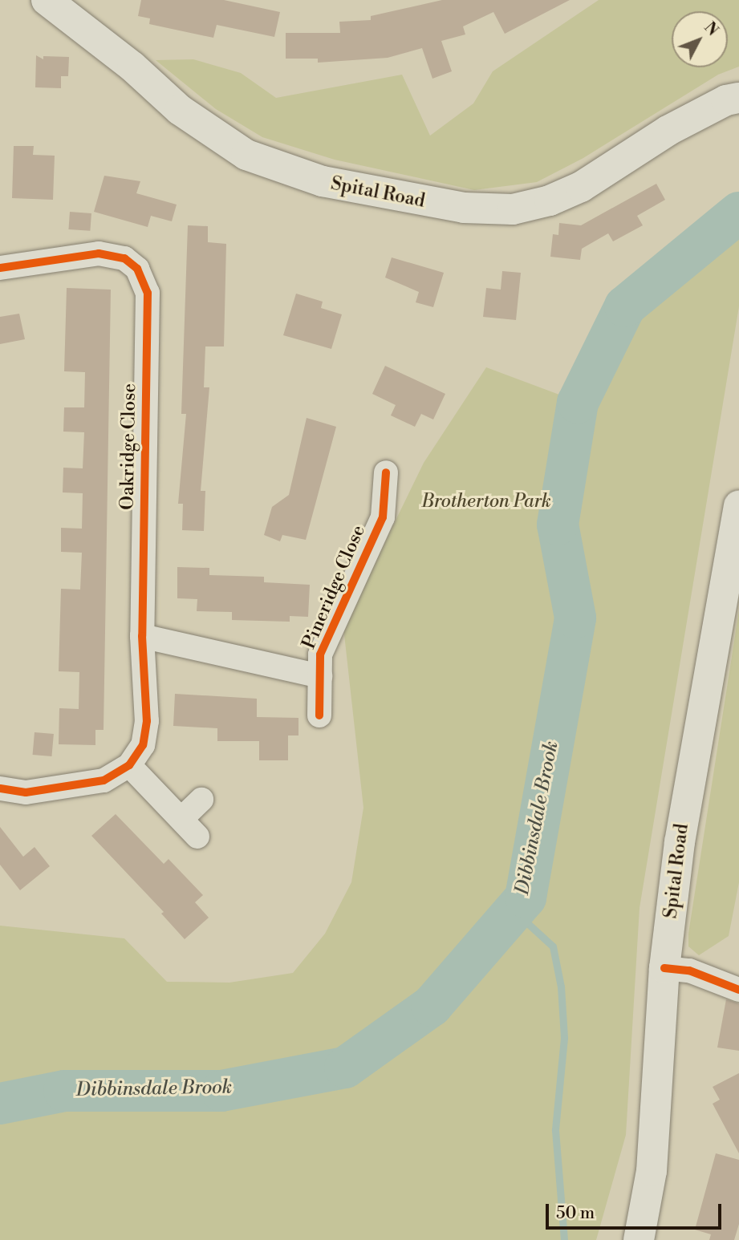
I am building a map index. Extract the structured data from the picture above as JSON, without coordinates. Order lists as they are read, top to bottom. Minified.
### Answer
{"streets":{"main road":["Spital Road"],"street":["Oakridge Close","Pineridge Close"]},"crossings":[["Oakridge Close","Pineridge Close"]],"water":["Dibbinsdale Brook"],"parks":["Brotherton Park"],"scale_bar":"50 m","north":"top right"}
